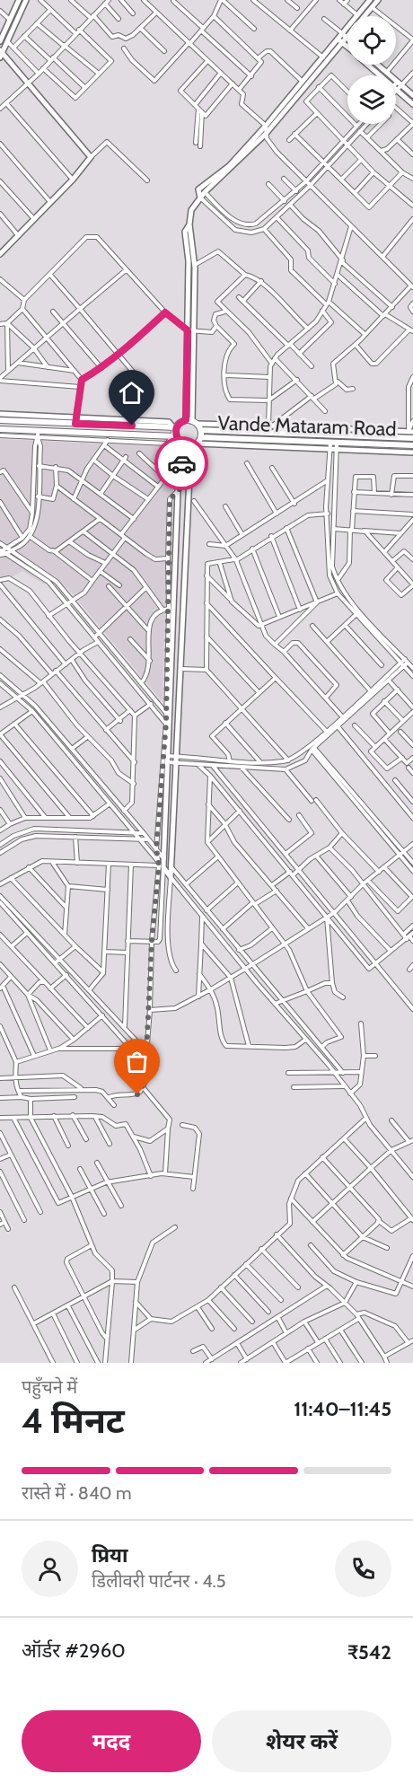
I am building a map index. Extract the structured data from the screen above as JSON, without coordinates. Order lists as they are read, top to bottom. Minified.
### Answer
{"streets":{"main road":["Vande Mataram Road"]},"page":{"heading":["4 मिनट","पहुँचने में","11:40–11:45"],"panel":["प्रिया","डिलीवरी पार्टनर · 4.5","ऑर्डर #2960","₹542"],"bar":"रास्ते में · 840 m","buttons":["मदद","शेयर करें"]}}
